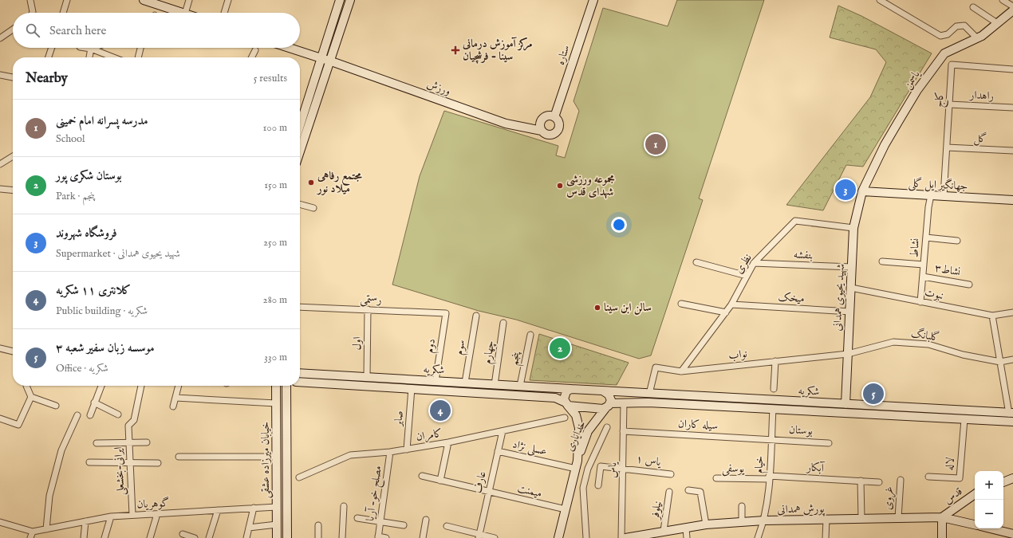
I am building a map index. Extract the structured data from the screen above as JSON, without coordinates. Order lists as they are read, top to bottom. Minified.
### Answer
{"streets":{"main road":["ستاره","یاسمن","ورزش","جهانگیر ایل گلی","شهید یحیوی همدانی","شکریه","خدایاری","خیابان میرزاده عشقی","قدس","پورش همدانی"],"street":["راهدار","کاج","گل","نشاط","بنفشه","نظری","نشاط۳","نبوت","میخک","رستمی","گلبانگ","اول","دوم","سوم","چهارم","نواب","پنجم","صابر","سیله کاران","بوستان","کامران","عسلی نژاد","یاس ۱","لاله","خیام","آبکار","یوسفی","یاس","ایرانی-بخشعلی","عارف","میمنت","مصلح خو- آریا","غروی","گوهریان","نیلوفر"]},"crossings":[["ستاره","ورزش"],["یاسمن","جهانگیر ایل گلی"],["یاسمن","شهید یحیوی همدانی"],["راهدار","کاج"],["کاج","گل"],["کاج","جهانگیر ایل گلی"],["جهانگیر ایل گلی","نشاط"],["جهانگیر ایل گلی","شهید یحیوی همدانی"],["نشاط","نشاط۳"],["نشاط","نبوت"],["بنفشه","نظری"],["بنفشه","شهید یحیوی همدانی"],["نظری","شهید یحیوی همدانی"],["نظری","میخک"],["نظری","نواب"],["نبوت","شهید یحیوی همدانی"],["شهید یحیوی همدانی","میخک"],["شهید یحیوی همدانی","گلبانگ"],["شهید یحیوی همدانی","نواب"],["شهید یحیوی همدانی","شکریه"],["رستمی","اول"],["رستمی","دوم"],["گلبانگ","نواب"],["اول","شکریه"],["دوم","شکریه"],["سوم","شکریه"],["چهارم","شکریه"],["نواب","شکریه"],["پنجم","شکریه"],["شکریه","صابر"],["شکریه","خدایاری"],["شکریه","لاله"],["شکریه","خیام"],["شکریه","یاس"],["صابر","کامران"],["سیله کاران","بوستان"],["سیله کاران","خیام"],["سیله کاران","یاس"],["بوستان","خیام"],["کامران","عارف"],["کامران","مصلح خو- آریا"],["خدایاری","عسلی نژاد"],["عسلی نژاد","عارف"],["خیابان میرزاده عشقی","گوهریان"],["یاس ۱","یاس"],["خیام","آبکار"],["خیام","یوسفی"],["خیام","پورش همدانی"],["آبکار","یوسفی"],["ایرانی-بخشعلی","گوهریان"],["عارف","میمنت"],["قدس","پورش همدانی"],["غروی","پورش همدانی"],["پورش همدانی","نیلوفر"]],"places":{"health":["مرکز آموزش درمانی سینا - فرشچیان"],"other":["مجتمع رفاهی میلاد نور","مجموعه ورزشی شهدای قدس","سالن ابن سینا"]},"page":{"search":"Search here","heading":["Nearby","5 results"],"list":[{"mark":"1","name":"مدرسه پسرانه امام خمینی","note":"School","value":"100 m"},{"mark":"2","name":"بوستان شکری پور","note":"Park · پنجم","value":"150 m"},{"mark":"3","name":"فروشگاه شهروند","note":"Supermarket · شهید یحیوی همدانی","value":"250 m"},{"mark":"4","name":"کلانتری ۱۱ شکریه","note":"Public building · شکریه","value":"280 m"},{"mark":"5","name":"موسسه زبان سفیر شعبه ۳","note":"Office · شکریه","value":"330 m"}],"pins":["1","3","2","5","4"],"map_buttons":["+","−"]}}
